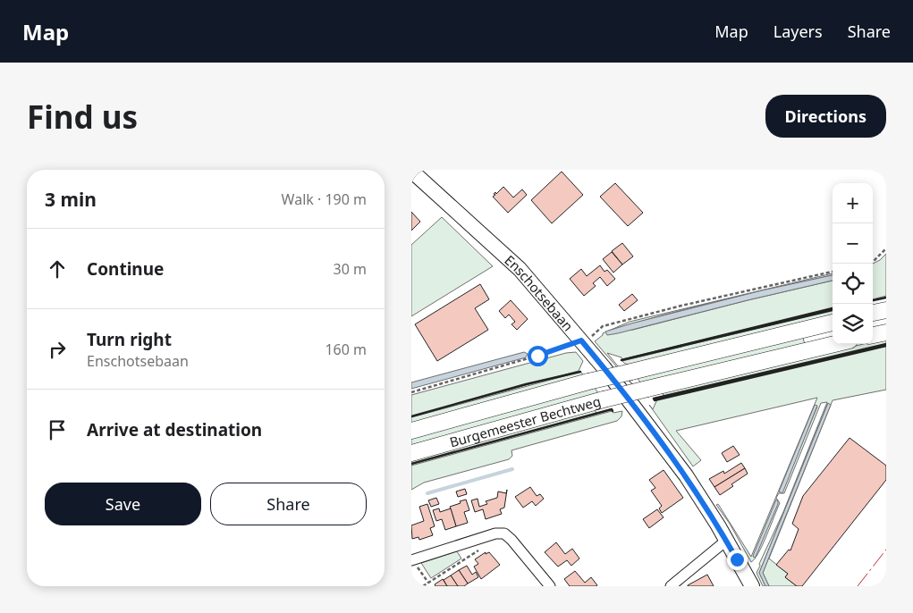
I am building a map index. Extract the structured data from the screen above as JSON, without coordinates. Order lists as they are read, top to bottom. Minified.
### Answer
{"streets":{"main road":["Burgemeester Bechtweg"],"street":["Enschotsebaan"]},"page":{"header":"Map","nav":["Map","Layers","Share"],"buttons":["Directions",["Save","Share"]],"title":"Find us","heading":["3 min","Walk · 190 m"],"map_buttons":["+","−"],"list":[["Continue","30 m"],["Turn right","Enschotsebaan","160 m"],"Arrive at destination"]}}
